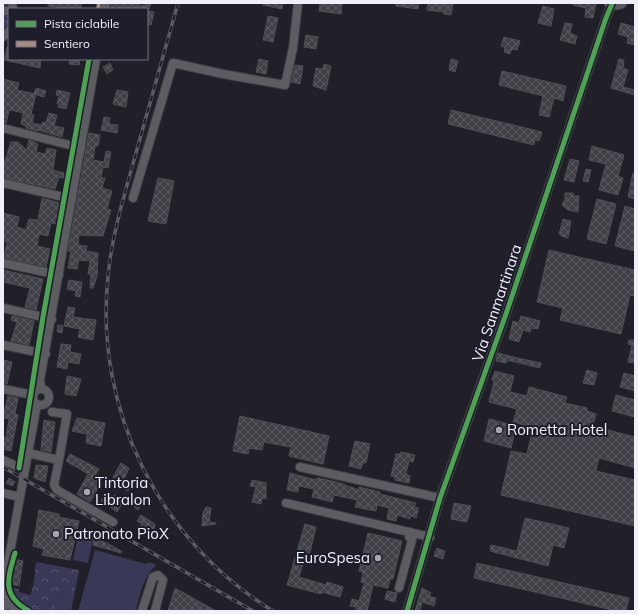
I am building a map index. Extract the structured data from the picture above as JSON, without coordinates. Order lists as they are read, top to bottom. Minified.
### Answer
{"streets":{"street":["Via Sanmartinara"]},"places":["Rometta Hotel","Tintoria Libralon","Patronato PioX","EuroSpesa"],"legend":["Pista ciclabile","Sentiero"]}
